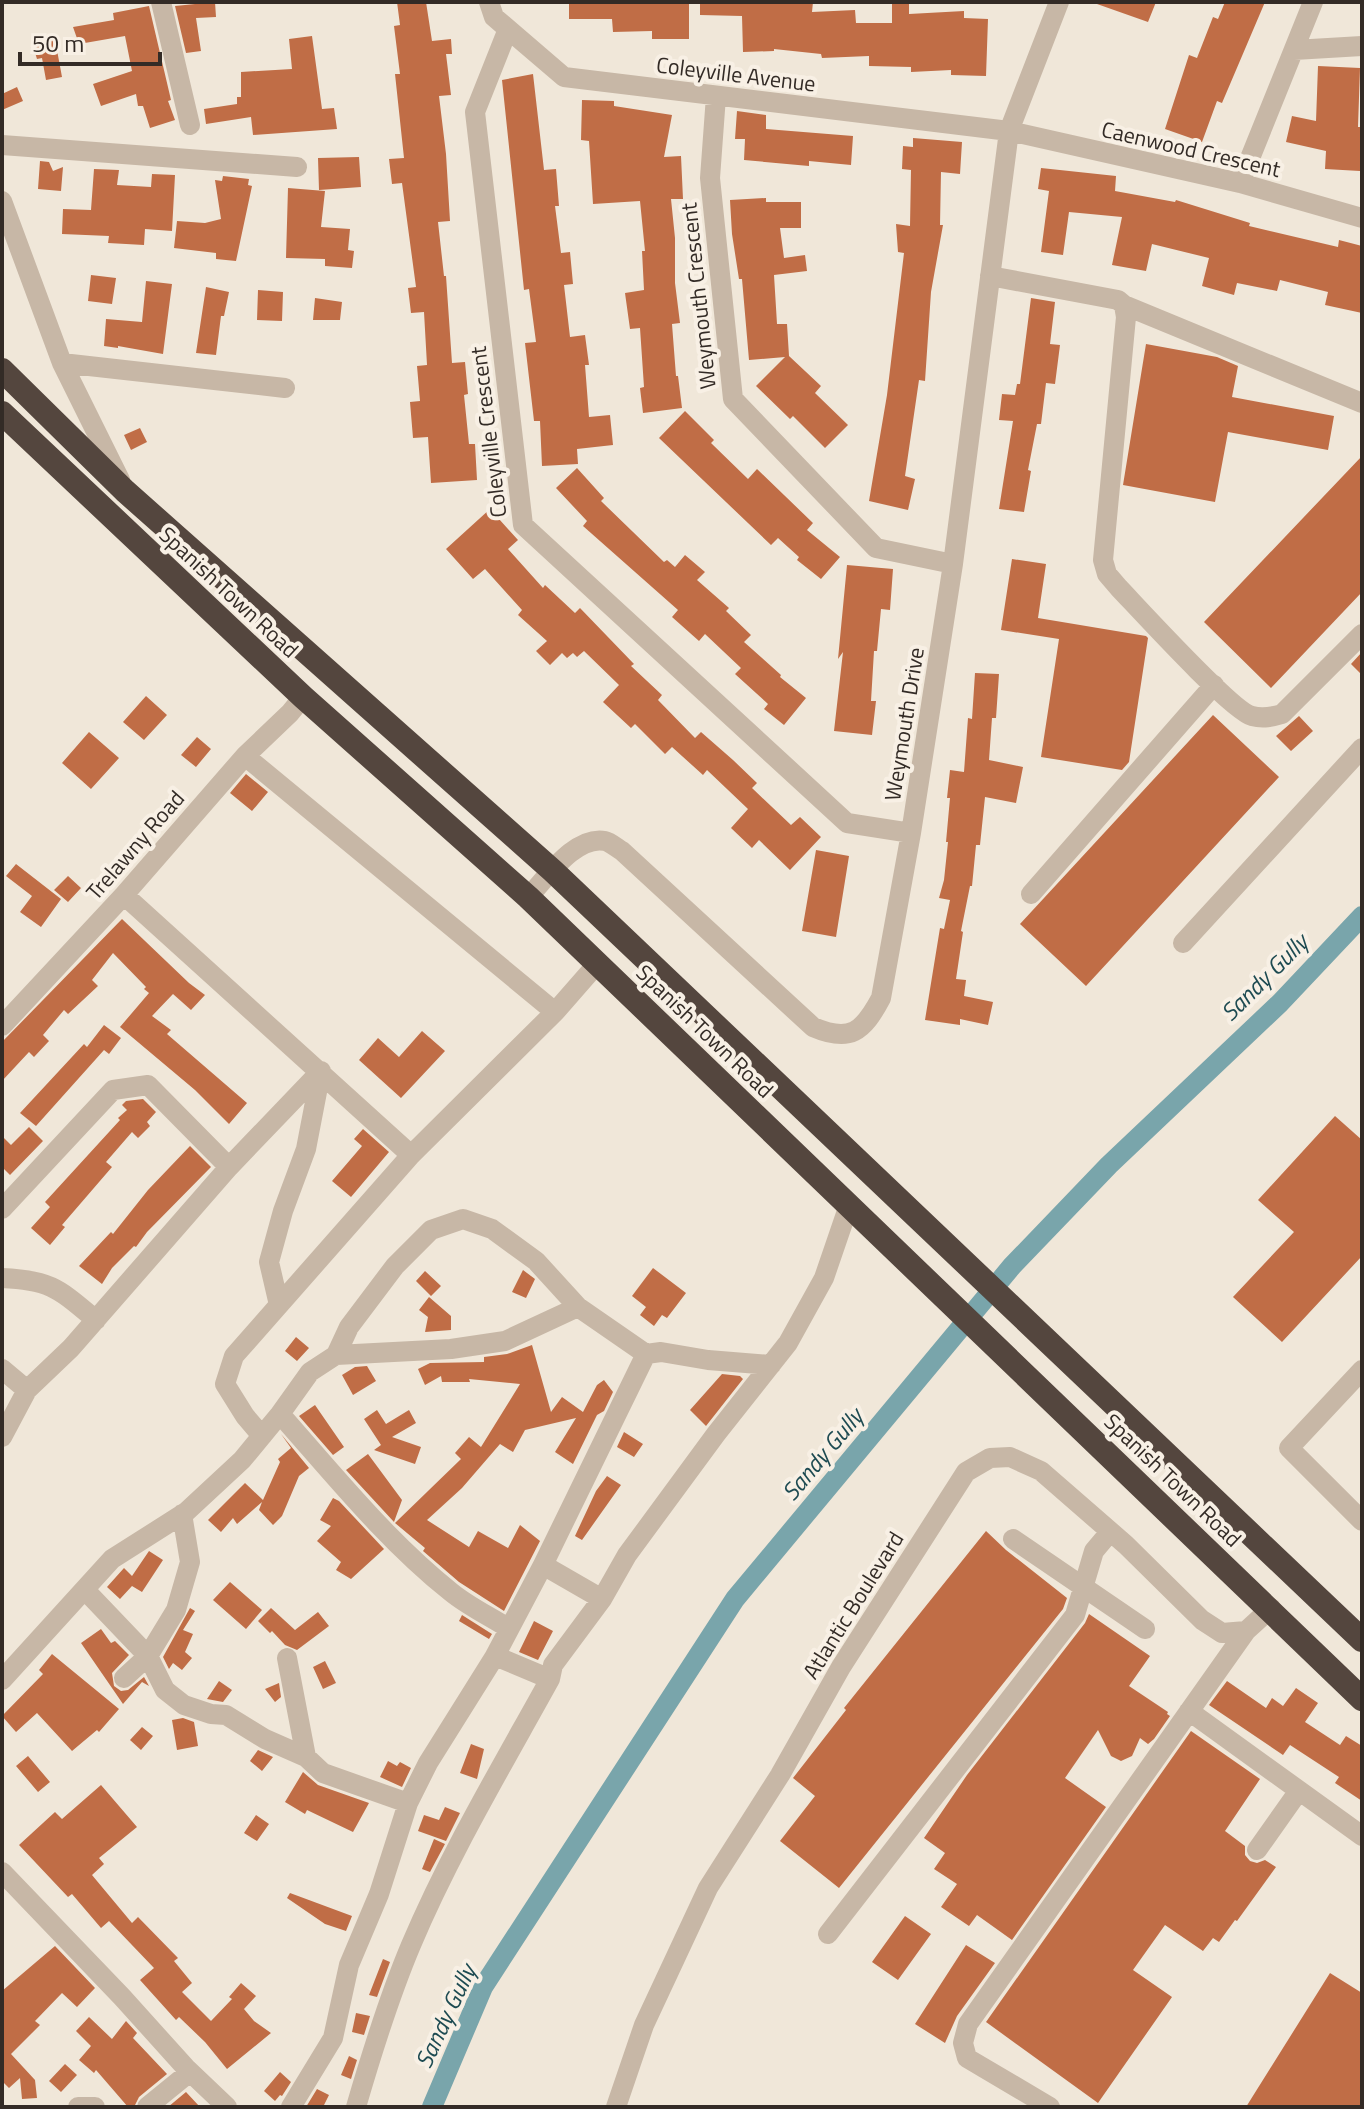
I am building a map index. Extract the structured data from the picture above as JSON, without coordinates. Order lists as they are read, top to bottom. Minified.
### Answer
{"streets":{"highway":["Spanish Town Road"],"street":["Coleyville Avenue","Caenwood Crescent","Weymouth Crescent","Coleyville Crescent","Weymouth Drive","Trelawny Road","Atlantic Boulevard"]},"crossings":[["Coleyville Avenue","Caenwood Crescent"],["Coleyville Avenue","Weymouth Crescent"],["Coleyville Avenue","Coleyville Crescent"],["Coleyville Avenue","Weymouth Drive"],["Caenwood Crescent","Weymouth Drive"],["Weymouth Crescent","Weymouth Drive"],["Coleyville Crescent","Weymouth Drive"],["Spanish Town Road","Weymouth Drive"],["Spanish Town Road","Trelawny Road"]],"water":["Sandy Gully"],"scale_bar":"50 m"}
